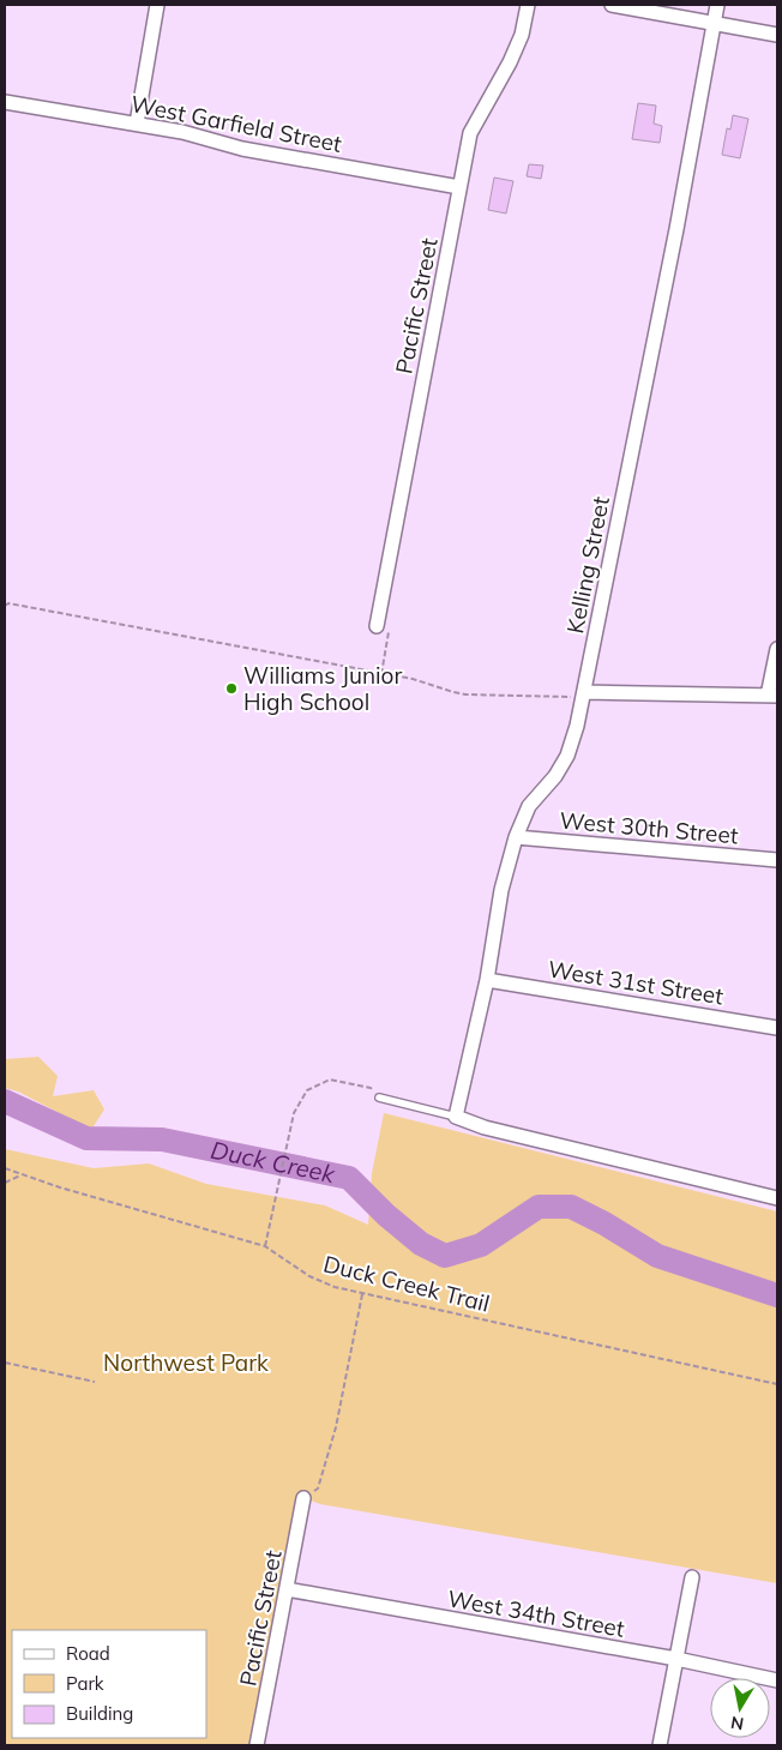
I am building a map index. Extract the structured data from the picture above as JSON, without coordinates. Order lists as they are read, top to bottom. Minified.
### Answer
{"streets":{"street":["West Garfield Street","Pacific Street","Kelling Street","West 30th Street","West 31st Street","West 34th Street"],"path":["Duck Creek Trail"]},"crossings":[["West Garfield Street","Pacific Street"],["Pacific Street","West 34th Street"],["Kelling Street","West 30th Street"],["Kelling Street","West 31st Street"]],"water":["Duck Creek"],"parks":["Northwest Park"],"places":["Williams Junior High School"],"legend":["Road","Park","Building"],"north":"bottom"}
